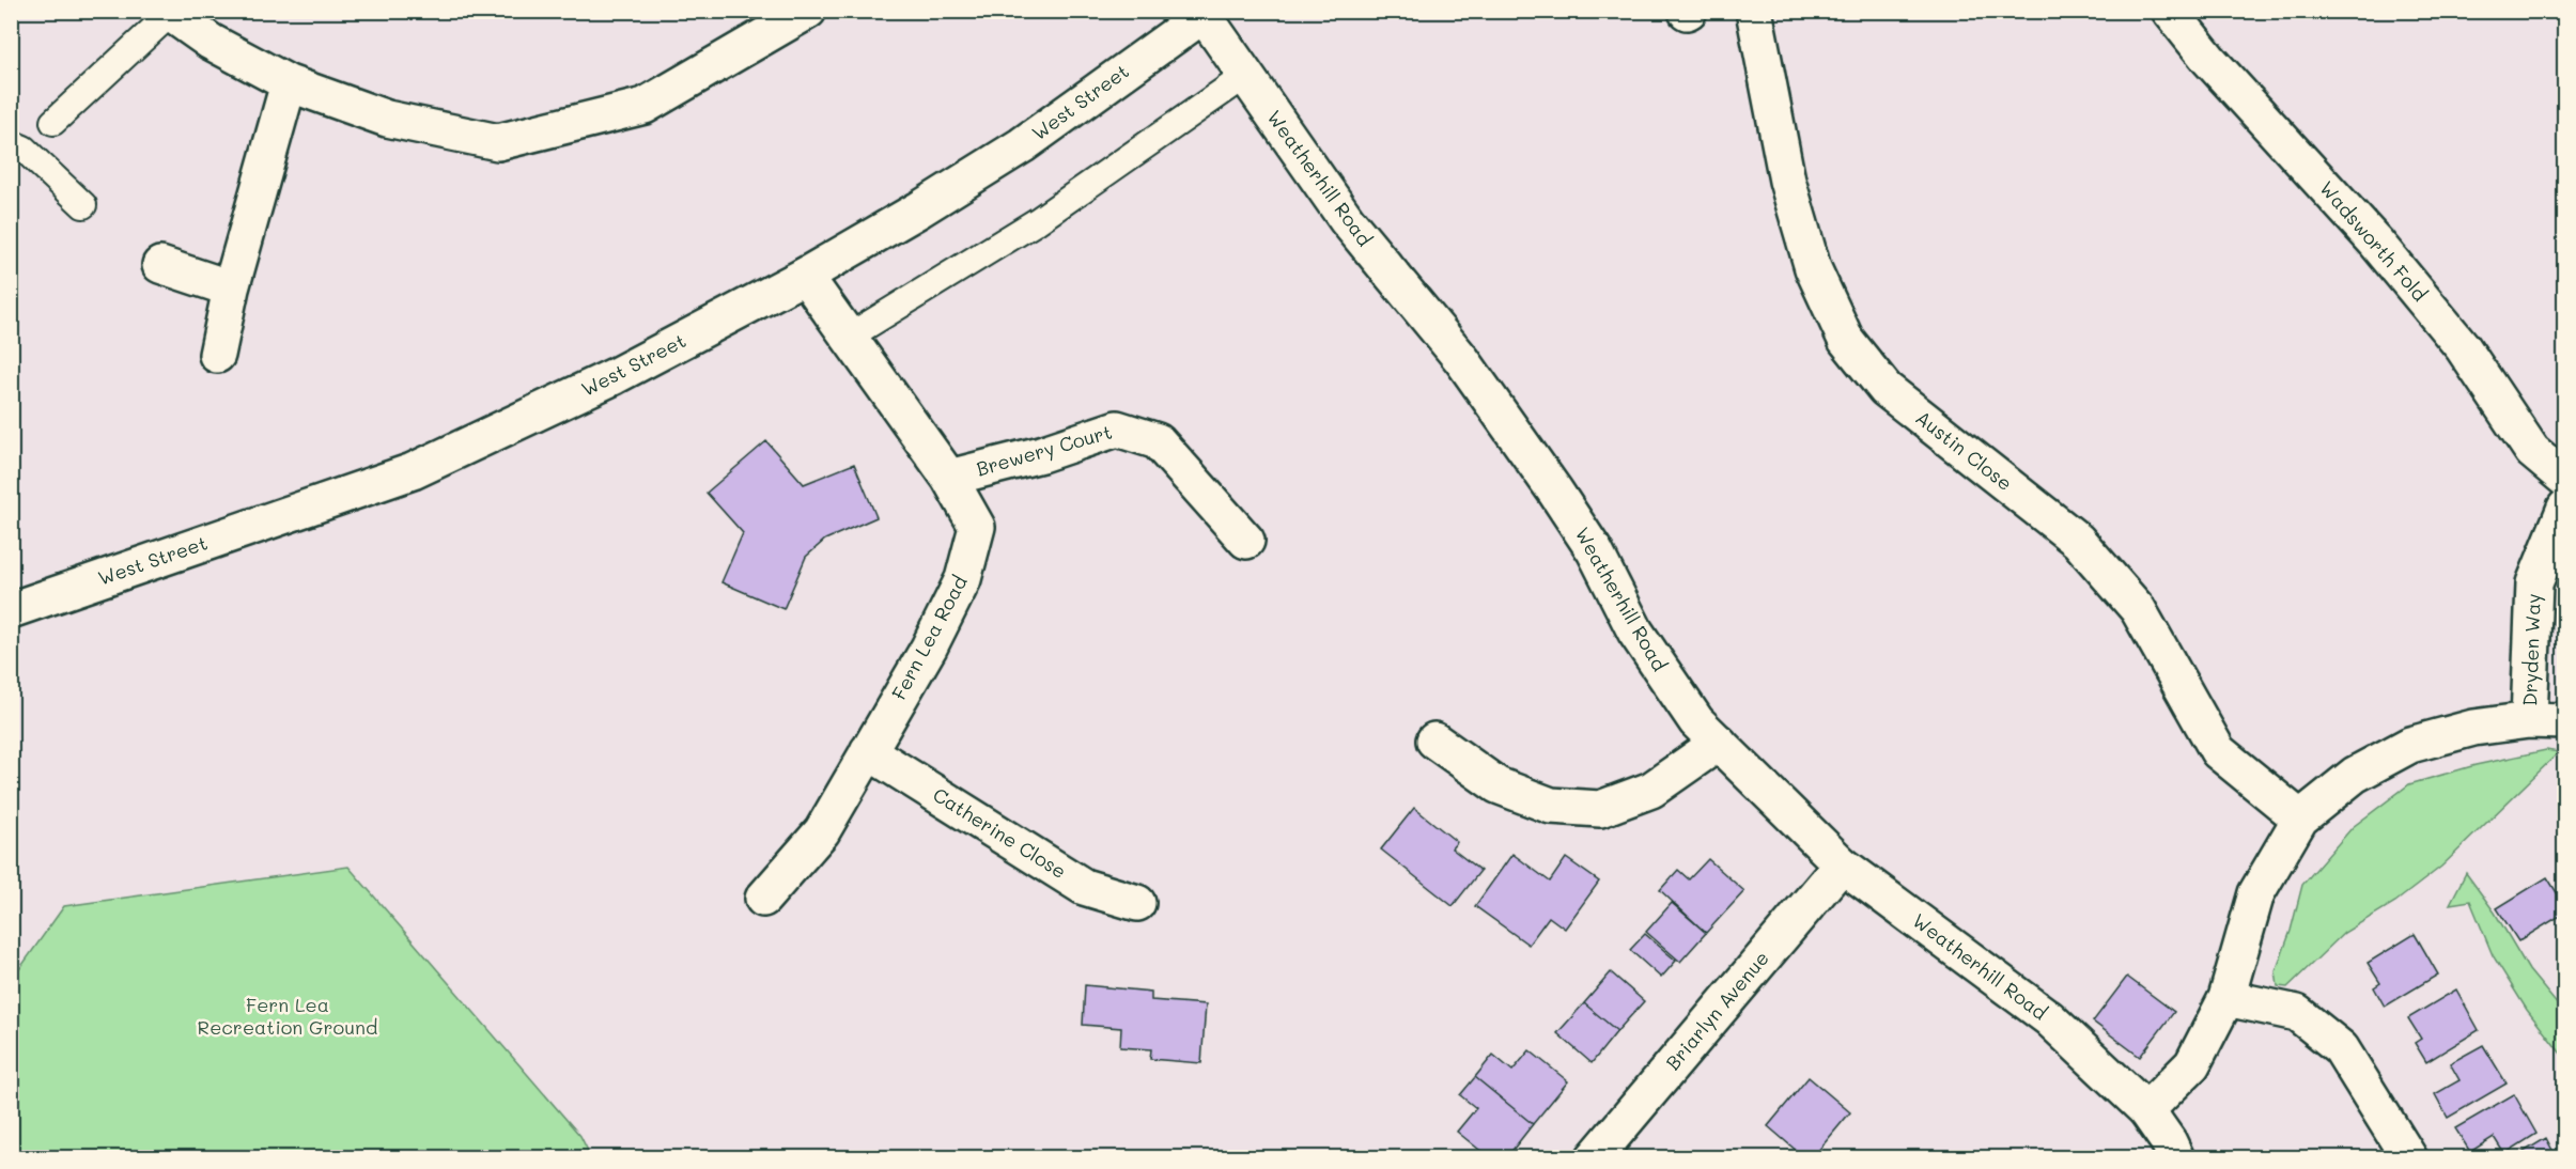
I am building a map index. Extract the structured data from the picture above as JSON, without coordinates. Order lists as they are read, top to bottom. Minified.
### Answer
{"streets":{"street":["West Street","Weatherhill Road","Wadsworth Fold","Brewery Court","Austin Close","Fern Lea Road","Dryden Way","Catherine Close","Briarlyn Avenue"]},"crossings":[["West Street","Weatherhill Road"],["West Street","Fern Lea Road"],["Weatherhill Road","Briarlyn Avenue"],["Brewery Court","Fern Lea Road"],["Fern Lea Road","Catherine Close"]],"parks":["Fern Lea Recreation Ground"]}
